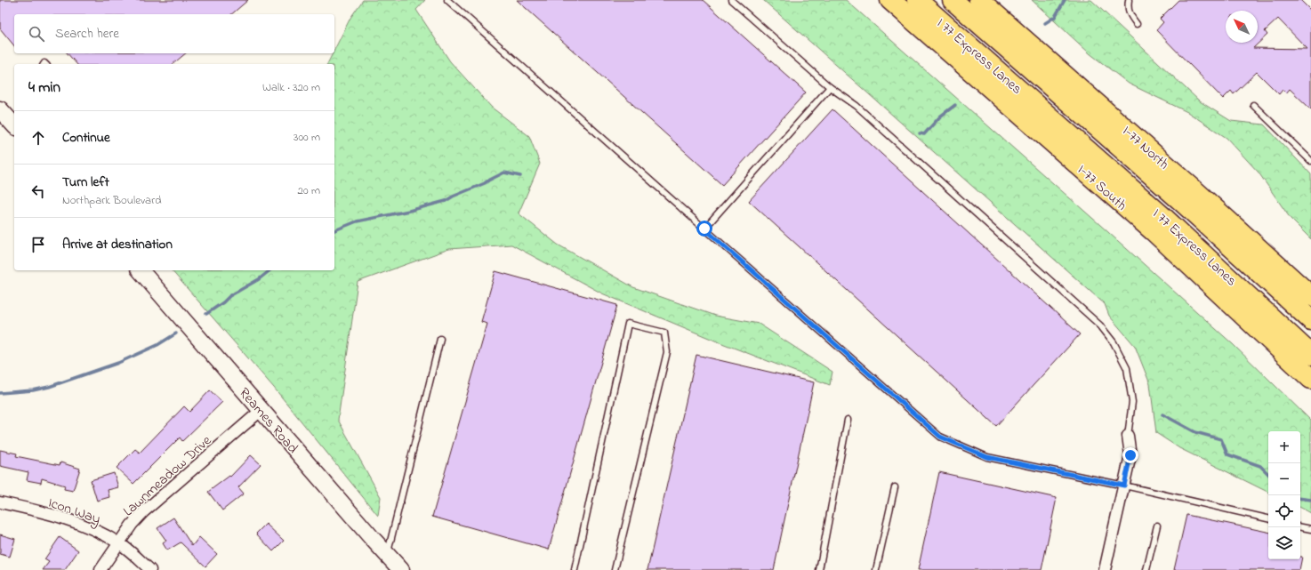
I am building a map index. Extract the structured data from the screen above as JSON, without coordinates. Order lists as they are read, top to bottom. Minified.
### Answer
{"streets":{"highway":["I 77 Express Lanes","I-77 North","I-77 South"],"main road":["Reames Road"],"street":["Lawnmeadow Drive","Icon Way"]},"crossings":[["Reames Road","Lawnmeadow Drive"],["Lawnmeadow Drive","Icon Way"]],"north":"top left","page":{"search":"Search here","heading":["4 min","Walk · 320 m"],"list":[["Continue","300 m"],["Turn left","Northpark Boulevard","20 m"],"Arrive at destination"],"map_buttons":["+","−"]}}
